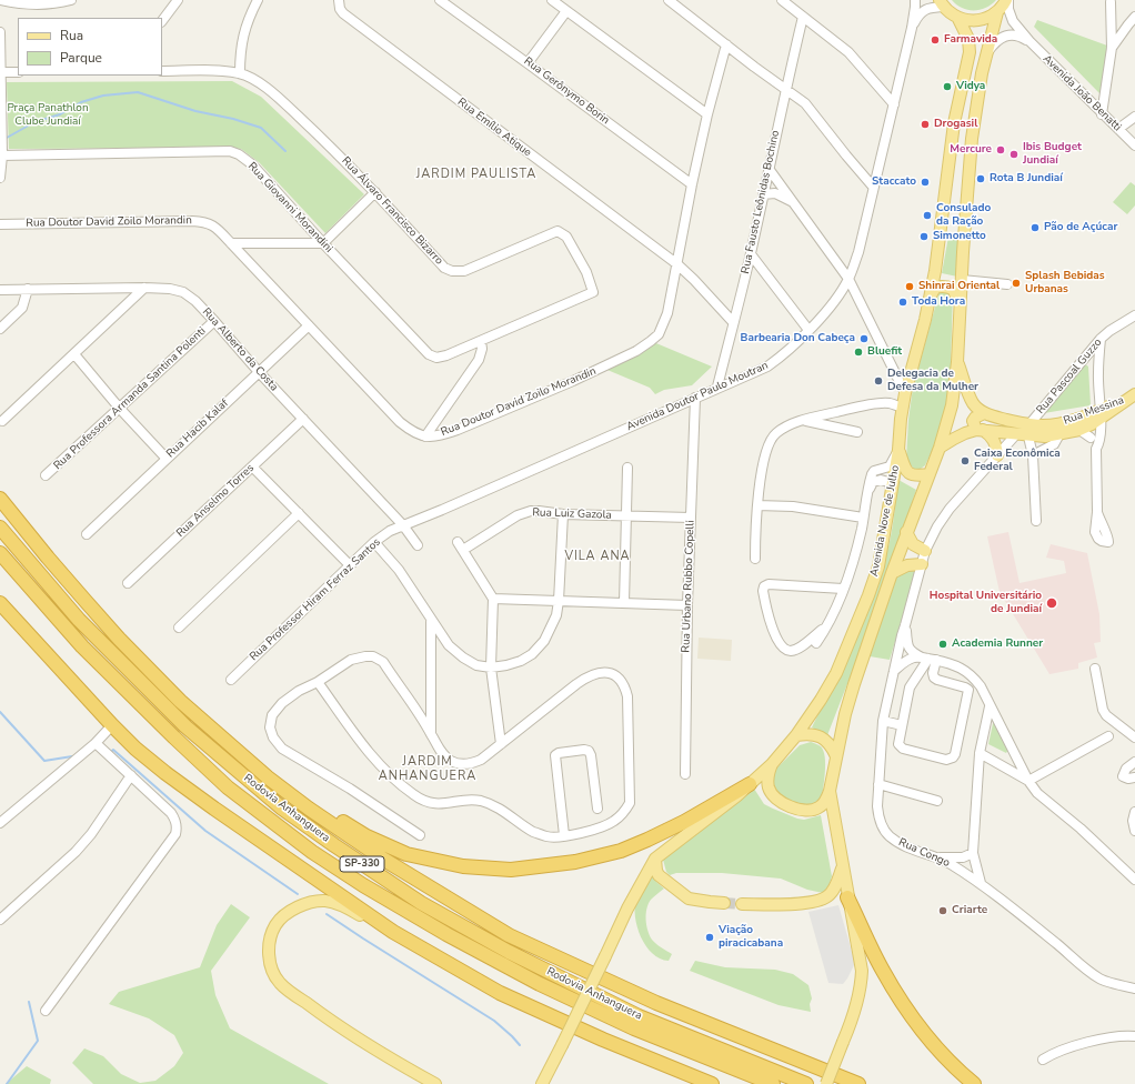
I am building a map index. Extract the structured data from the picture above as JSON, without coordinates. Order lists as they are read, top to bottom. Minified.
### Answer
{"streets":{"highway":["Rodovia Anhanguera","SP-330"],"main road":["Rua Messina","Avenida Nove de Julho"],"street":["Rua Gerônymo Borin","Avenida João Benatti","Rua Emílio Atique","Rua Fausto Leônidas Bochino","Rua Giovanni Morandini","Rua Álvaro Francisco Bizarro","Rua Doutor David Zoilo Morandin","Rua Alberto da Costa","Rua Pascoal Guzzo","Avenida Doutor Paulo Moutran","Rua Professora Armanda Santina Polenti","Rua Hacib Kalaf","Rua Anselmo Torres","Rua Luiz Gazola","Rua Urbano Rubbo Copelli","Rua Professor Hiram Ferraz Santos","Rua Congo"]},"crossings":[["Rua Gerônymo Borin","Rua Doutor David Zoilo Morandin"],["Rua Emílio Atique","Rua Fausto Leônidas Bochino"],["Rua Emílio Atique","Rua Doutor David Zoilo Morandin"],["Rua Fausto Leônidas Bochino","Avenida Doutor Paulo Moutran"],["Rua Giovanni Morandini","Rua Álvaro Francisco Bizarro"],["Rua Doutor David Zoilo Morandin","Rua Hacib Kalaf"],["Rua Alberto da Costa","Avenida Doutor Paulo Moutran"],["Rua Alberto da Costa","Rua Professora Armanda Santina Polenti"],["Rua Alberto da Costa","Rua Hacib Kalaf"],["Rua Alberto da Costa","Rua Anselmo Torres"],["Rua Alberto da Costa","Rua Professor Hiram Ferraz Santos"],["Rua Pascoal Guzzo","Rua Messina"],["Avenida Doutor Paulo Moutran","Rua Urbano Rubbo Copelli"],["Avenida Doutor Paulo Moutran","Rua Professor Hiram Ferraz Santos"],["Rua Messina","Rua Congo"],["Rua Luiz Gazola","Rua Urbano Rubbo Copelli"]],"districts":["JARDIM PAULISTA","VILA ANA","JARDIM ANHANGUERA"],"parks":["Praça Panathlon Clube Jundiaí"],"places":["Farmavida","Vidya","Drogasil","Mercure","Ibis Budget Jundiaí","Rota B Jundiaí","Staccato","Consulado da Ração","Pão de Açúcar","Simonetto","Splash Bebidas Urbanas","Shinrai Oriental","Toda Hora","Barbearia Don Cabeça","Bluefit","Delegacia de Defesa da Mulher","Caixa Econômica Federal","Hospital Universitário de Jundiaí","Academia Runner","Criarte","Viação piracicabana"],"legend":["Rua","Parque"]}
